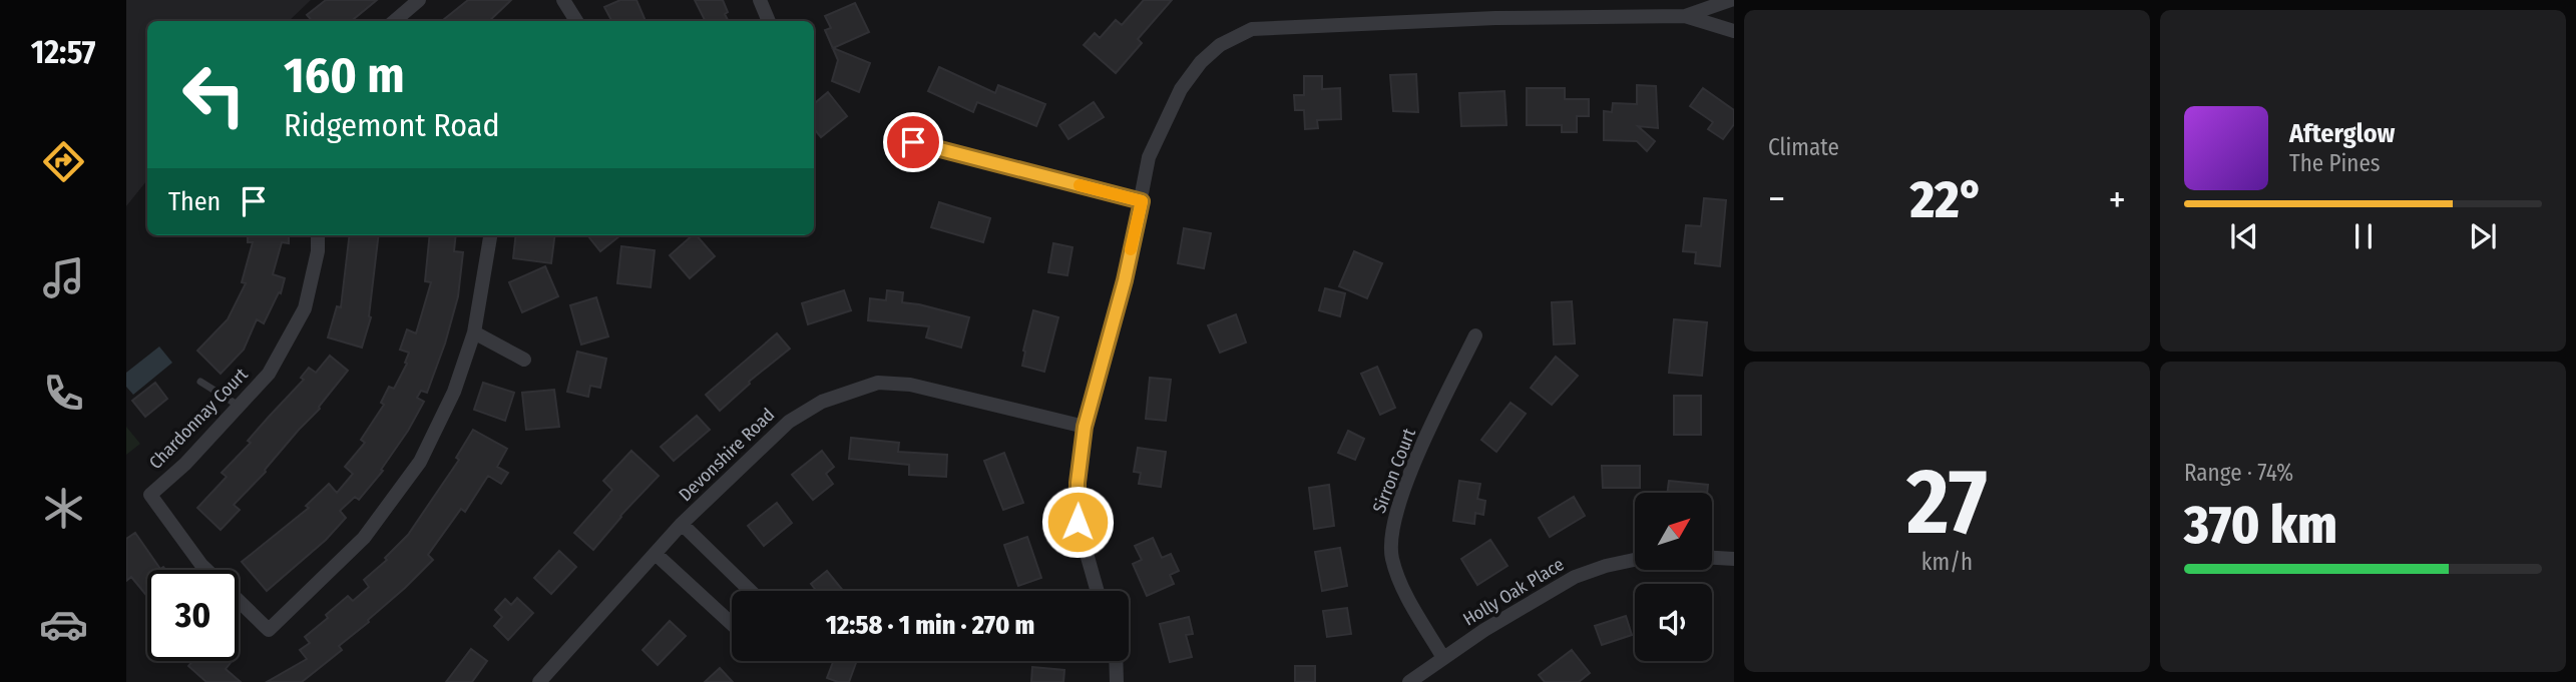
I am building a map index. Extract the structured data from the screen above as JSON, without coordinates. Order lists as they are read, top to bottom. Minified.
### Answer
{"streets":{"street":["Chardonnay Court","Devonshire Road","Sirron Court","Holly Oak Place"]},"crossings":[["Sirron Court","Holly Oak Place"]],"north":"top right","page":{"tabs":"12:57","tile":["Climate",["27","km/h"],["Range · 74%","370 km"]],"turn":["160 m","Ridgemont Road"],"song":["Afterglow","The Pines"],"then":"Then","heat":["−","22°","+"],"limit":"30","trip":"12:58 · 1 min · 270 m"}}
